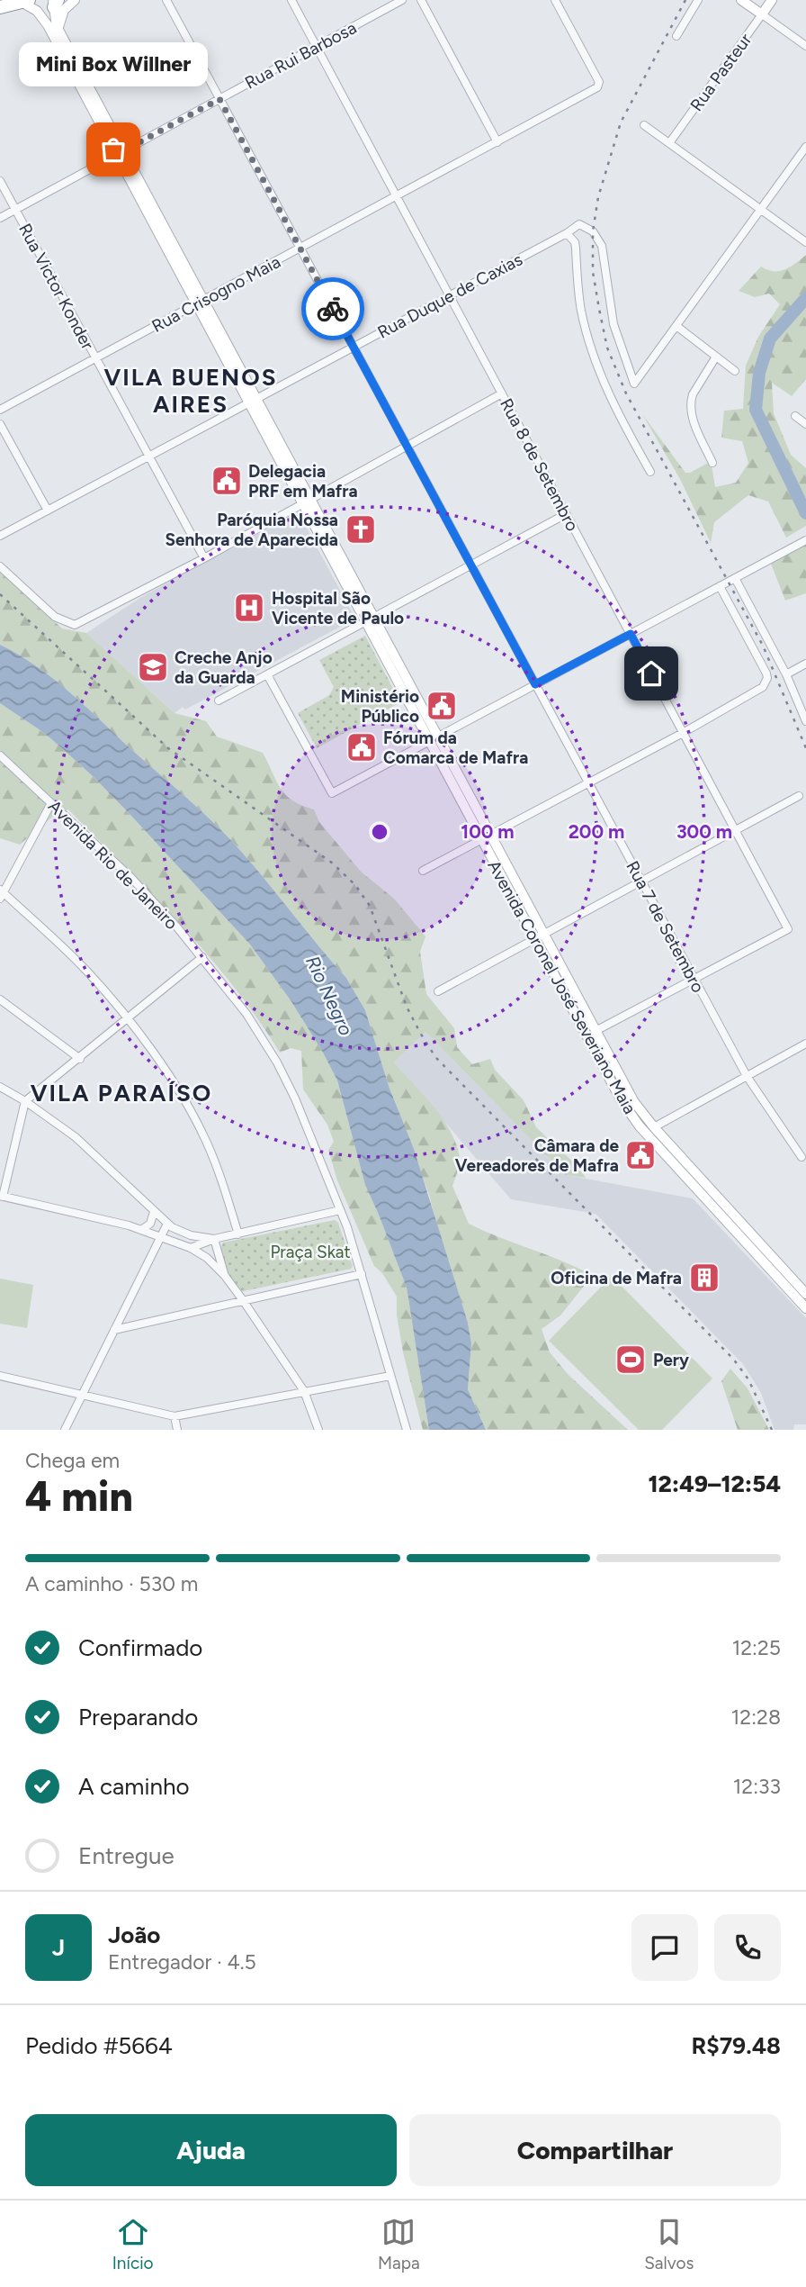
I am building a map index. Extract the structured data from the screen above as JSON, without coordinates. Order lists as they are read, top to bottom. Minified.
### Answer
{"streets":{"main road":["Rua Pasteur","Avenida Coronel José Severiano Maia"],"street":["Rua Rui Barbosa","Rua Victor Konder","Rua Crisogno Maia","Rua Duque de Caxias","Rua 8 de Setembro","Avenida Rio de Janeiro","Rua 7 de Setembro"]},"crossings":[["Rua Rui Barbosa","Rua Victor Konder"],["Rua Rui Barbosa","Rua 8 de Setembro"],["Rua Rui Barbosa","Rua 7 de Setembro"],["Rua Rui Barbosa","Avenida Coronel José Severiano Maia"],["Rua Victor Konder","Rua Crisogno Maia"],["Rua Victor Konder","Rua Duque de Caxias"],["Rua Crisogno Maia","Rua 8 de Setembro"],["Rua Crisogno Maia","Rua 7 de Setembro"],["Rua Crisogno Maia","Avenida Coronel José Severiano Maia"],["Rua Duque de Caxias","Rua 8 de Setembro"],["Rua Duque de Caxias","Rua 7 de Setembro"],["Rua Duque de Caxias","Avenida Coronel José Severiano Maia"],["Rua 8 de Setembro","Rua 7 de Setembro"]],"districts":["VILA BUENOS AIRES","VILA PARAÍSO"],"water":["Rio Negro"],"parks":["Praça Skat"],"places":{"other":["Mini Box Willner"],"public building":["Delegacia PRF em Mafra","Ministério Público","Fórum da Comarca de Mafra","Câmara de Vereadores de Mafra"],"church":["Paróquia Nossa Senhora de Aparecida"],"hospital":["Hospital São Vicente de Paulo"],"school or university":["Creche Anjo da Guarda"],"building":["Oficina de Mafra"],"sports":["Pery"]},"page":{"bubble":"Mini Box Willner","heading":["4 min","Chega em","12:49–12:54"],"panel":["João","Entregador · 4.5","Pedido #5664","R$79.48"],"bar":"A caminho · 530 m","list":[["Confirmado","12:25"],["Preparando","12:28"],["A caminho","12:33"],"Entregue"],"round":"J","buttons":["Ajuda","Compartilhar"],"tabs":["Início","Mapa","Salvos"]},"rings":["100 m","200 m","300 m"]}
